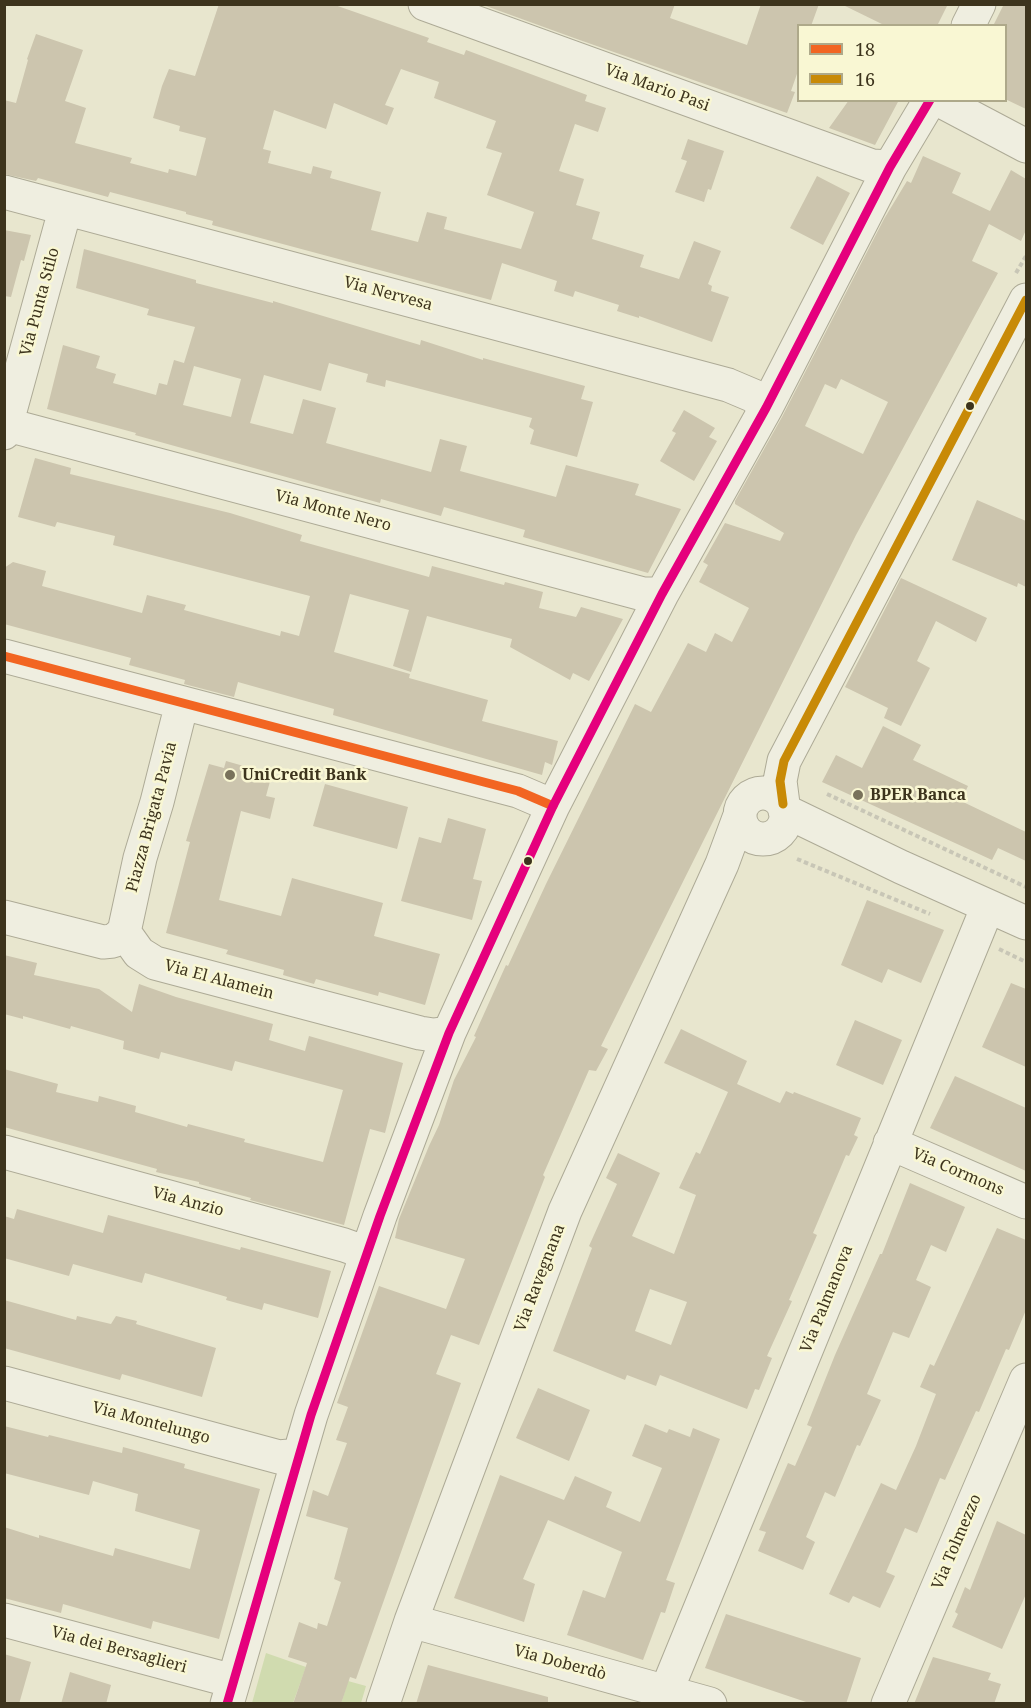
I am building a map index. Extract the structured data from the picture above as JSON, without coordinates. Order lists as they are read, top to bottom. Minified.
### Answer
{"streets":{"street":["Via Mario Pasi","Via Nervesa","Via Punta Stilo","Via Monte Nero","Piazza Brigata Pavia","Via El Alamein","Via Cormons","Via Anzio","Via Ravegnana","Via Palmanova","Via Montelungo","Via Tolmezzo","Via dei Bersaglieri","Via Doberdò"]},"crossings":[["Via Nervesa","Via Punta Stilo"],["Via Punta Stilo","Via Monte Nero"],["Piazza Brigata Pavia","Via El Alamein"],["Via Cormons","Via Palmanova"],["Via Ravegnana","Via Doberdò"],["Via Palmanova","Via Doberdò"]],"places":["UniCredit Bank","BPER Banca"],"lines":["transit line 16","transit line 18"],"legend":["18","16"]}
